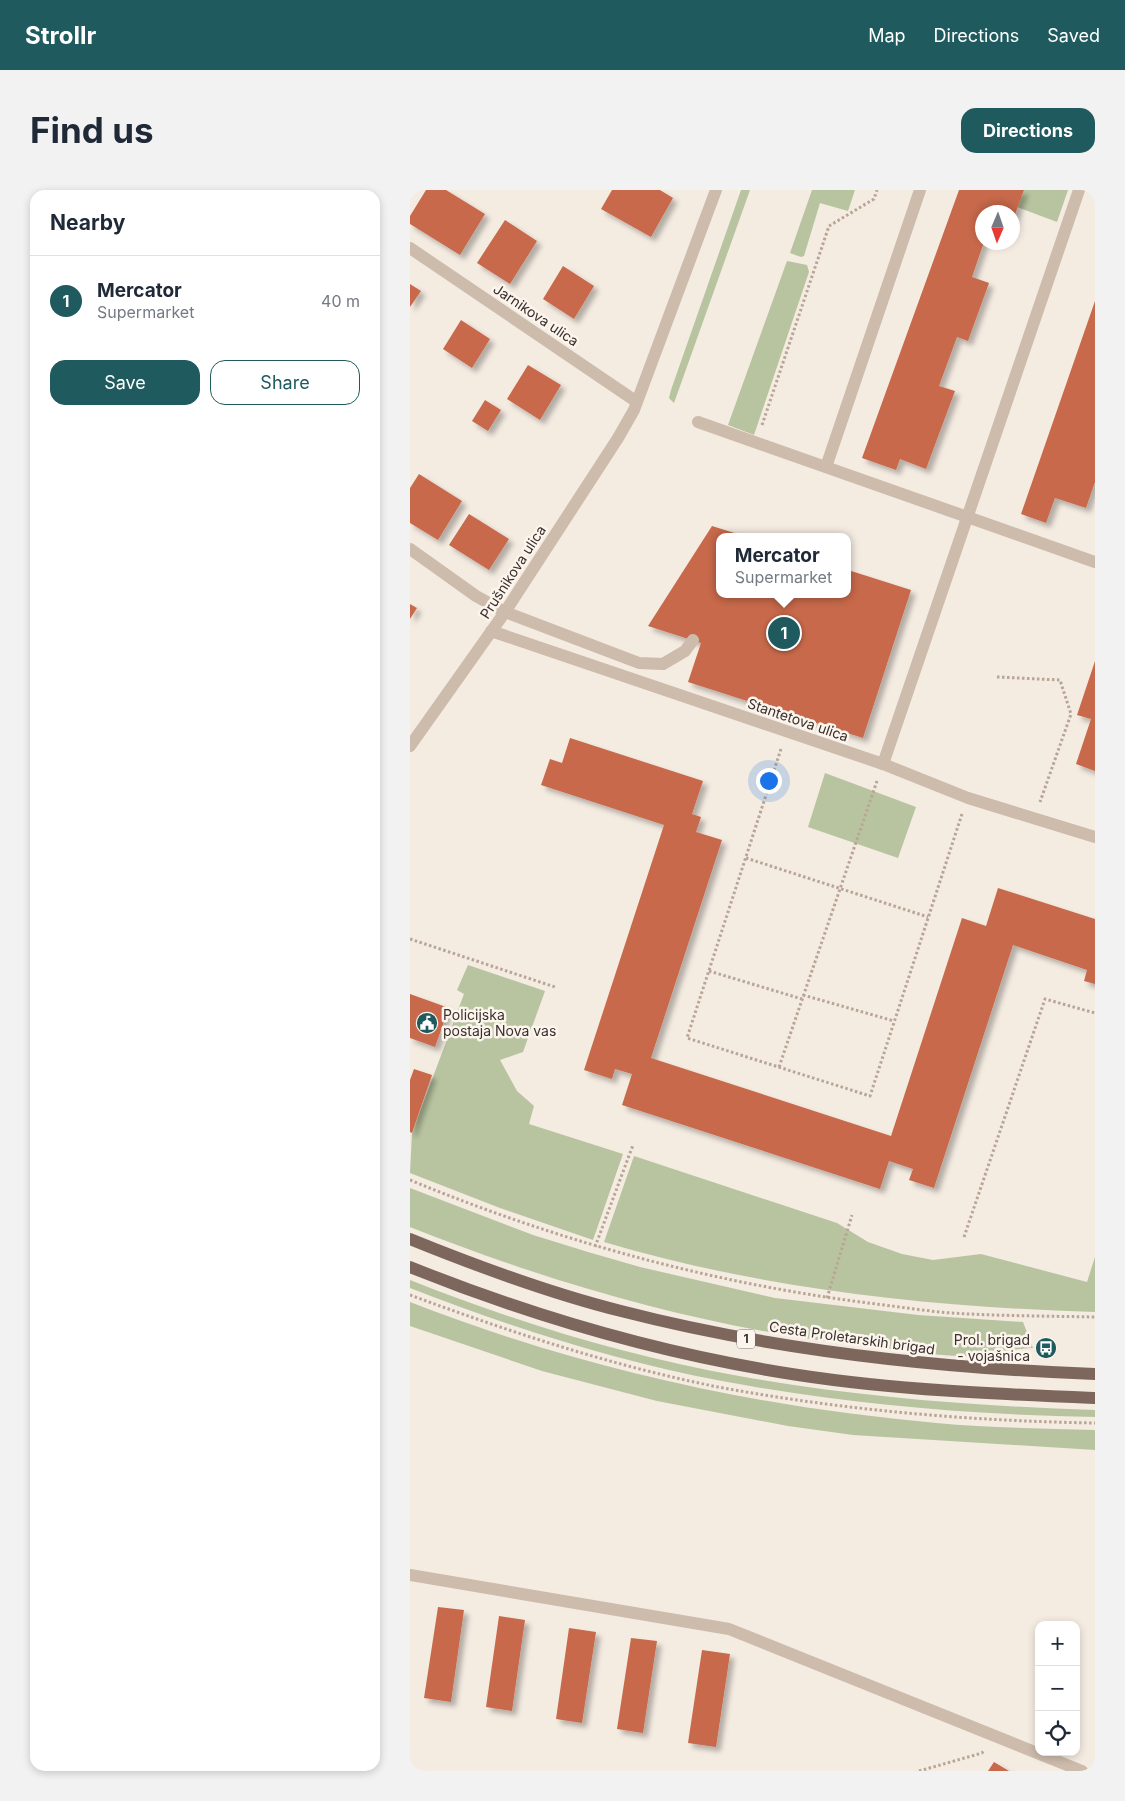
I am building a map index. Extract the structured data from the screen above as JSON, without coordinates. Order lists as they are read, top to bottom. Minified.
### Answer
{"streets":{"main road":["Cesta Proletarskih brigad","1"],"street":["Jarnikova ulica","Prušnikova ulica","Stantetova ulica"]},"crossings":[["Jarnikova ulica","Prušnikova ulica"],["Prušnikova ulica","Stantetova ulica"]],"places":{"public building":["Policijska postaja Nova vas"],"bus stop":["Prol. brigad - vojašnica"]},"north":"bottom","page":{"header":"Strollr","nav":["Map","Directions","Saved"],"buttons":["Directions",["Save","Share"]],"title":"Find us","heading":"Nearby","list":[{"mark":"1","name":"Mercator","note":"Supermarket","value":"40 m"}],"popup":["Mercator","Supermarket"],"pins":"1","map_buttons":["+","−"]}}
